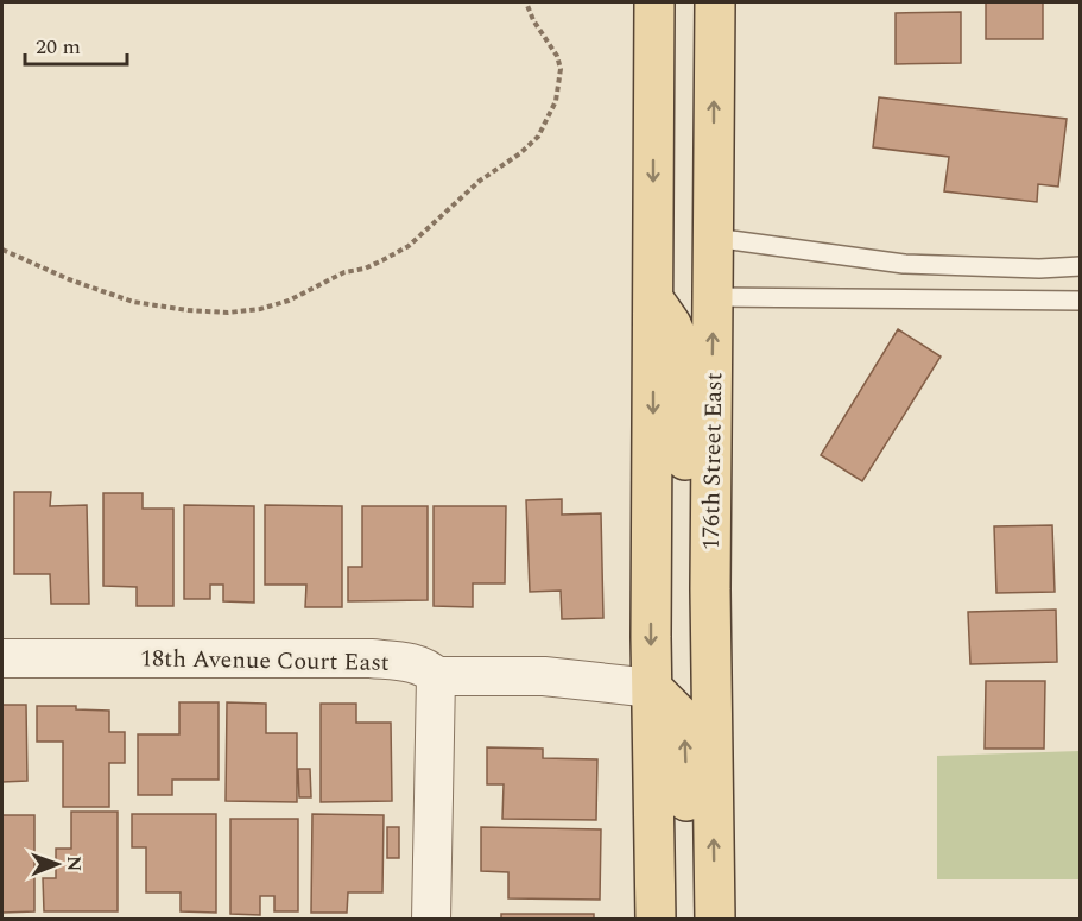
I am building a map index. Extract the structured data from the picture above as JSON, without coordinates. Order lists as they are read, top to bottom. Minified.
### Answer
{"streets":{"main road":["176th Street East"],"street":["18th Avenue Court East"]},"scale_bar":"20 m","north":"right"}
